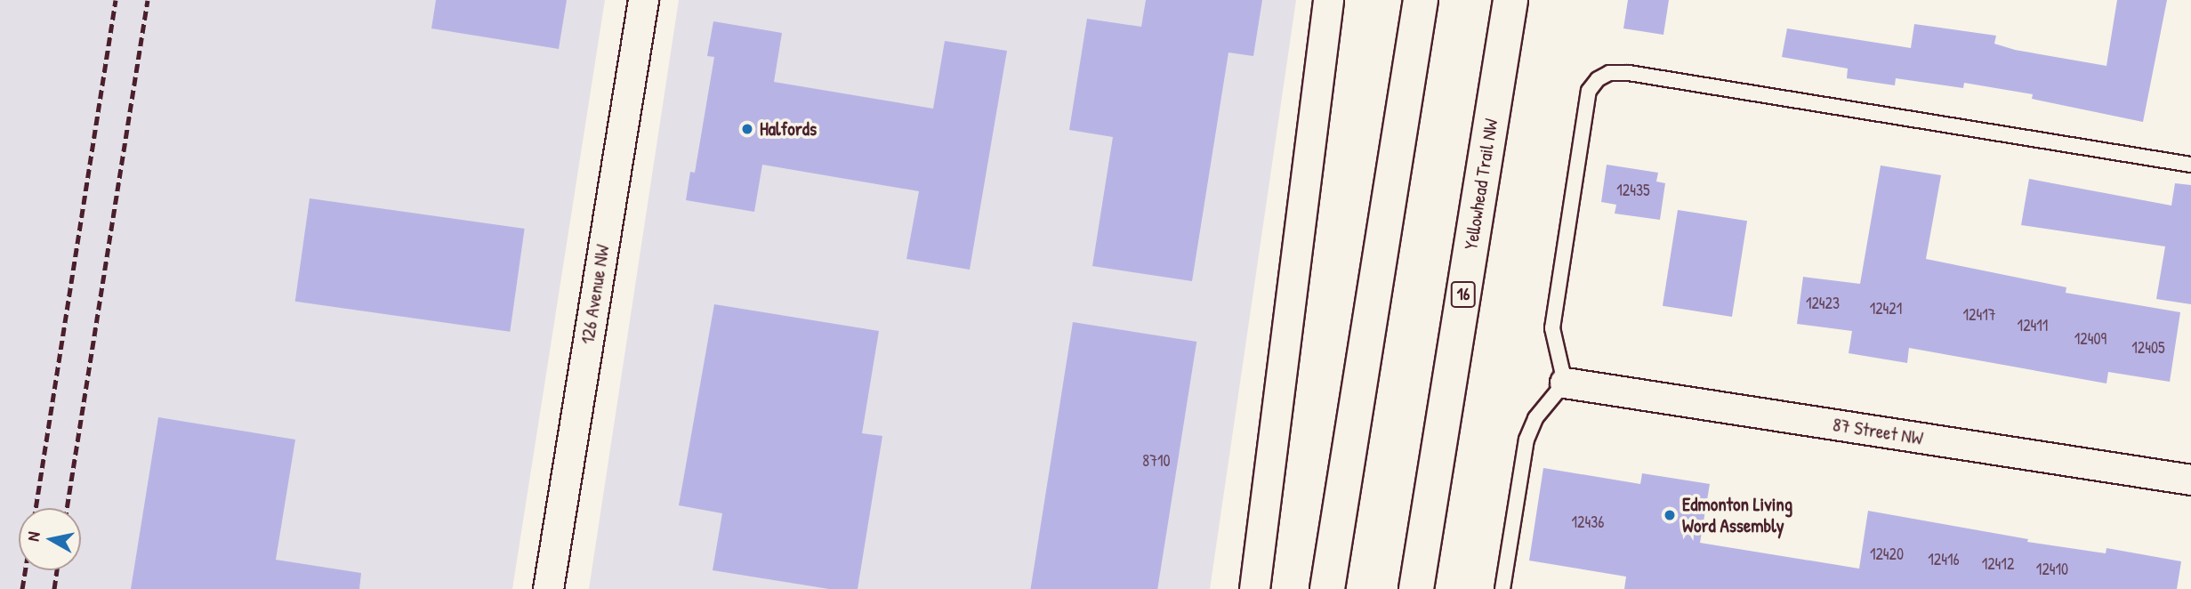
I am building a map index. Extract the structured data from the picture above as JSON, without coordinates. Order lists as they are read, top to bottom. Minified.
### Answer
{"streets":{"highway":["Yellowhead Trail NW","16"],"street":["126 Avenue NW","87 Street NW"]},"places":["Halfords","Edmonton Living Word Assembly"],"house_numbers":["12435","12423","12421","12417","12411","12409","12405","8710","12436","12420","12416","12412","12410"],"north":"left"}
